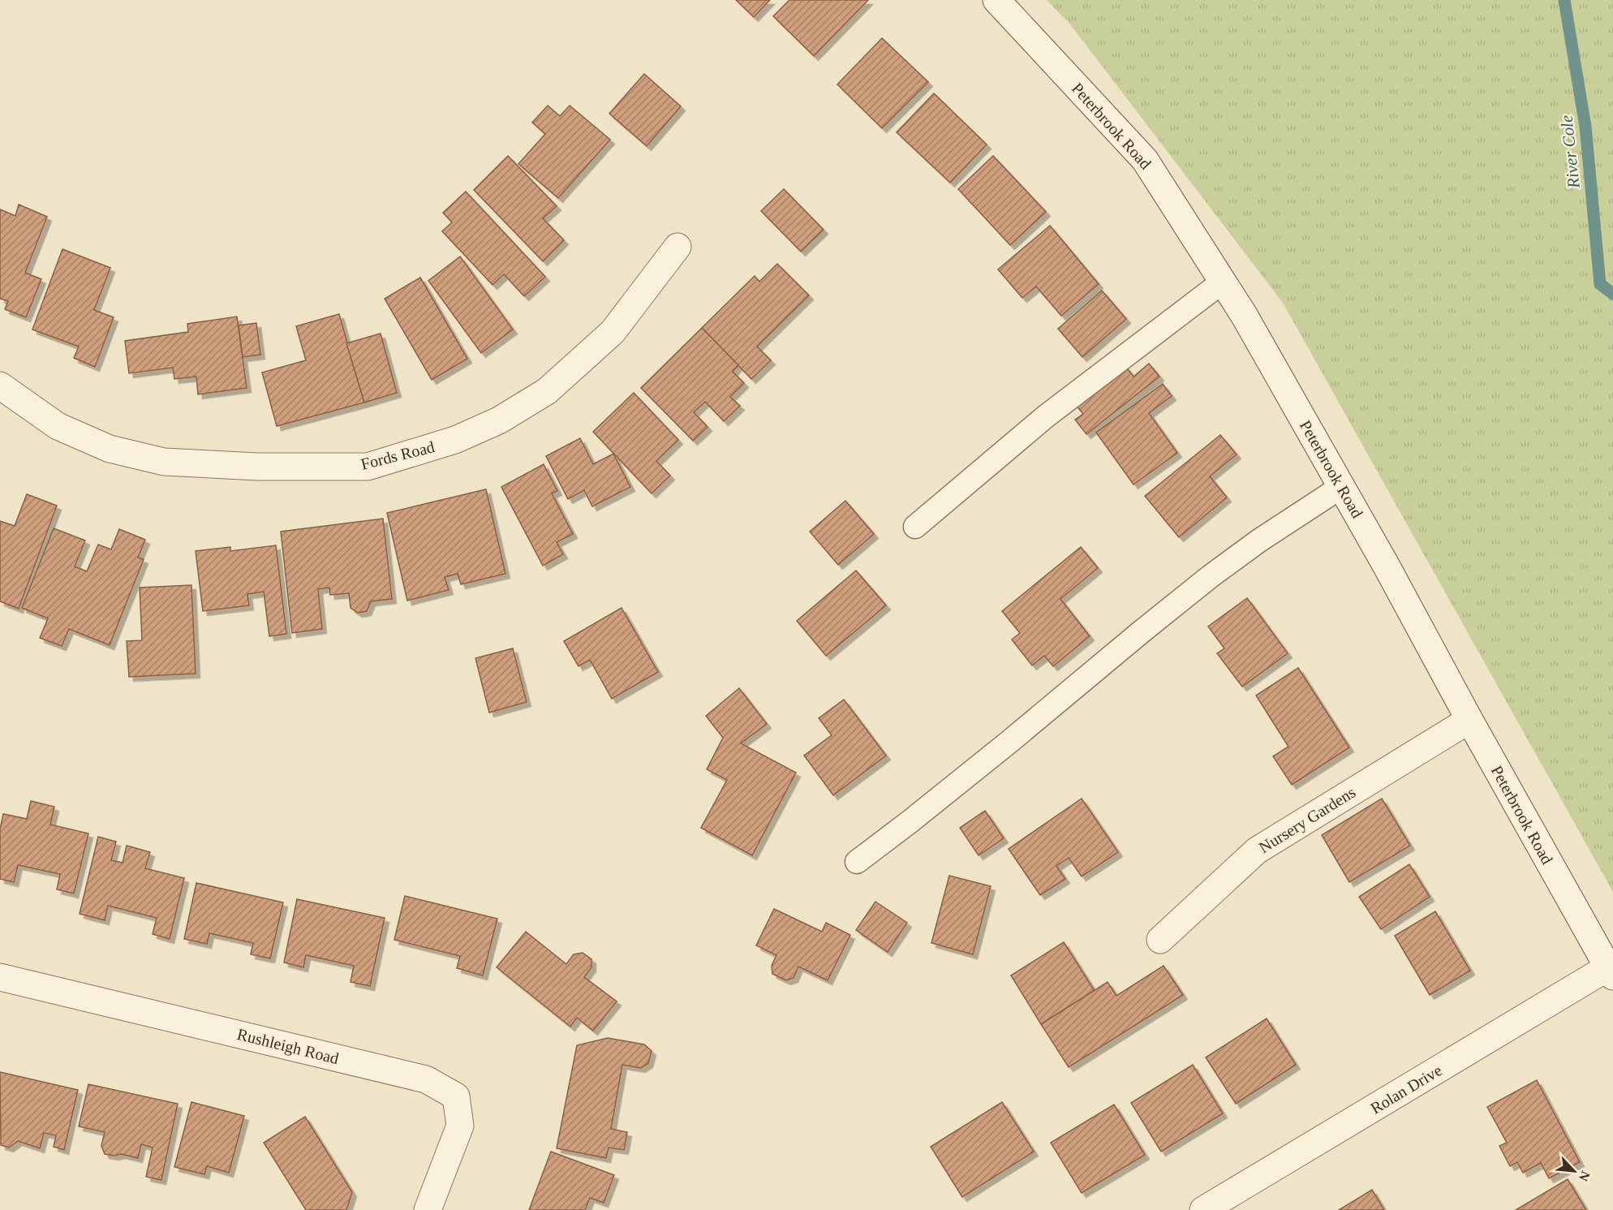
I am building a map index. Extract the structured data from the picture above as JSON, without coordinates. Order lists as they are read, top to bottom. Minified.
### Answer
{"streets":{"street":["Peterbrook Road","Fords Road","Nursery Gardens","Rushleigh Road","Rolan Drive"]},"crossings":[["Peterbrook Road","Nursery Gardens"],["Peterbrook Road","Rolan Drive"]],"water":["River Cole"],"north":"bottom right"}
